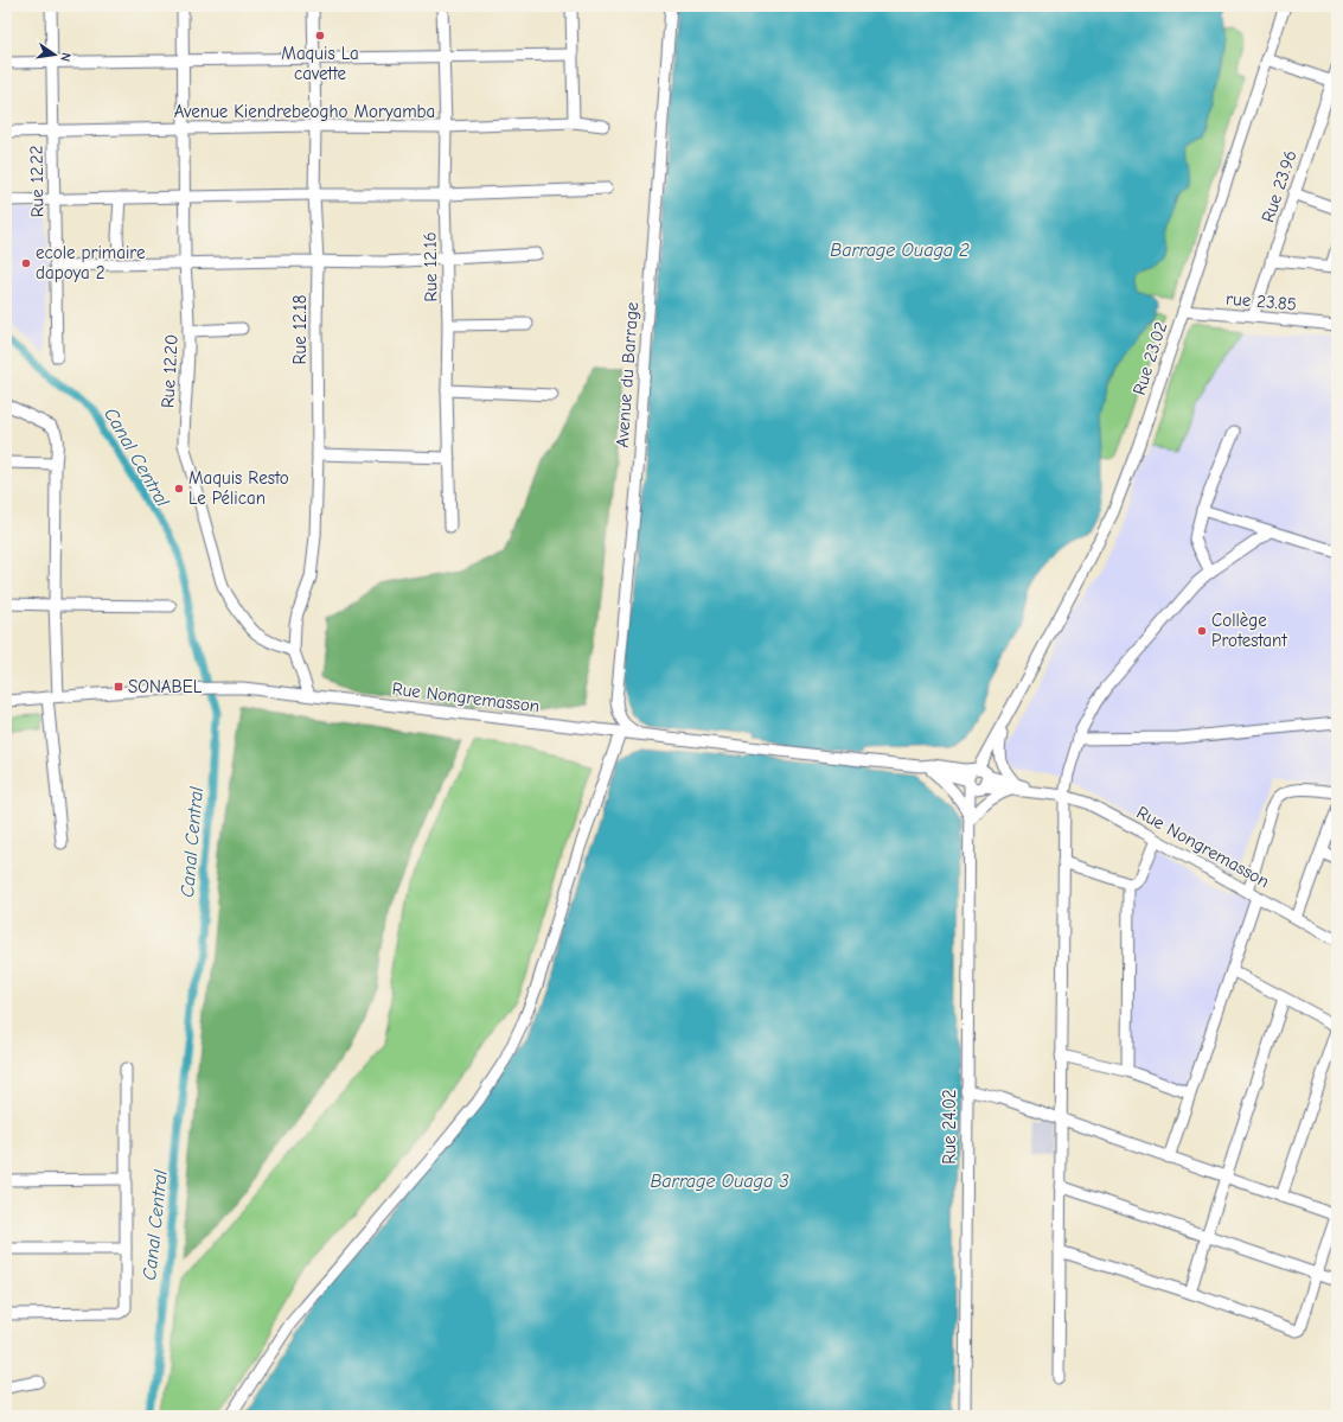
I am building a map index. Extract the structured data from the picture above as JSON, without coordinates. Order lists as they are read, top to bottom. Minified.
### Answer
{"streets":{"street":["Avenue Kiendrebeogho Moryamba","Rue 12.22","Rue 23.96","Rue 12.16","rue 23.85","Rue 12.18","Rue 23.02","Rue 12.20","Avenue du Barrage","Rue Nongremasson","Rue 24.02"]},"crossings":[["Avenue Kiendrebeogho Moryamba","Rue 12.22"],["Avenue Kiendrebeogho Moryamba","Rue 12.16"],["Avenue Kiendrebeogho Moryamba","Rue 12.18"],["Avenue Kiendrebeogho Moryamba","Rue 12.20"],["Rue 23.96","rue 23.85"],["rue 23.85","Rue 23.02"],["Rue 12.18","Rue 12.20"],["Rue 23.02","Rue Nongremasson"],["Rue 23.02","Rue 24.02"],["Avenue du Barrage","Rue Nongremasson"],["Rue Nongremasson","Rue 24.02"]],"water":["Barrage Ouaga 2","Canal Central","Barrage Ouaga 3"],"places":{"other":["Maquis La cavette","ecole primaire dapoya 2","Maquis Resto Le Pélican","Collège Protestant"],"transit":["SONABEL"]},"north":"right"}
